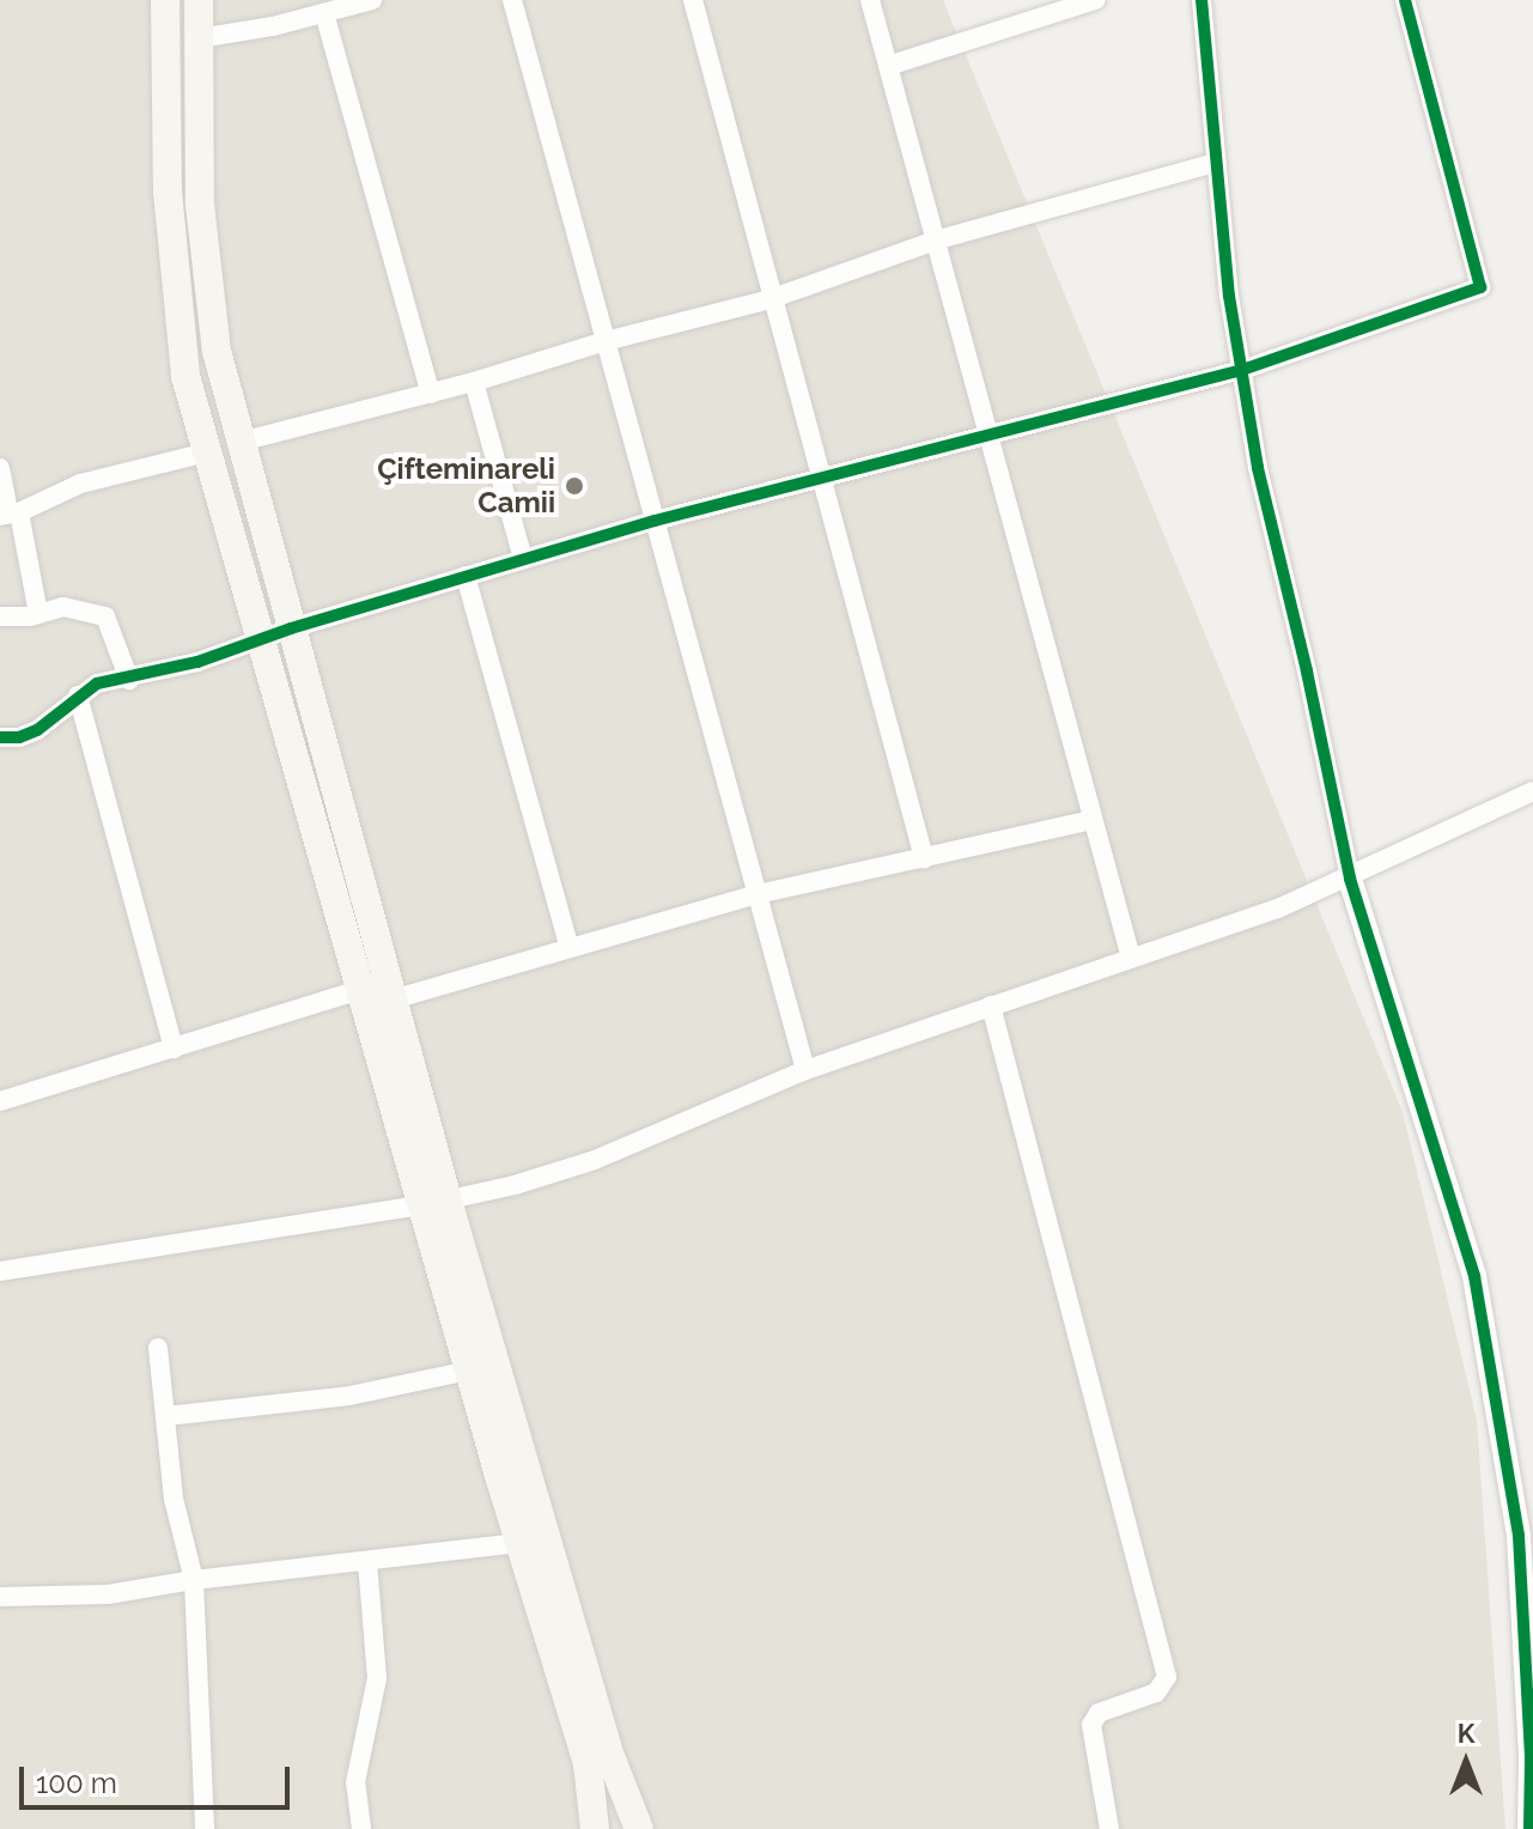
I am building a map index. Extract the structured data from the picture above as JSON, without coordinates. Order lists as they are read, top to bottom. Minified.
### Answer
{"places":["Çifteminareli Camii"],"scale_bar":"100 m","north":"top"}
